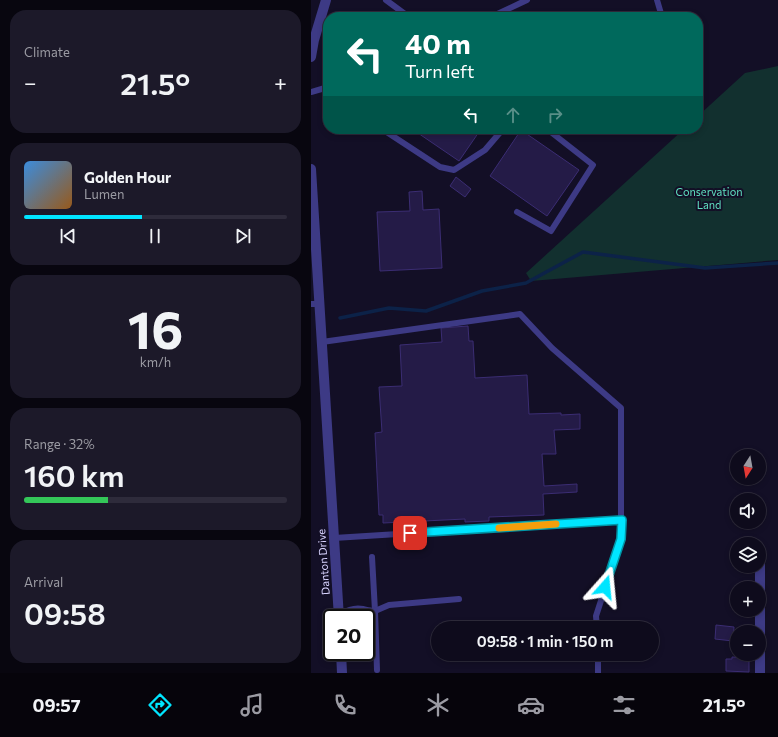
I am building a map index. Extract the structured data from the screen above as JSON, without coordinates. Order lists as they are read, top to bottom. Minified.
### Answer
{"streets":{"street":["Danton Drive"]},"parks":["Conservation Land"],"north":"bottom","page":{"tile":["Climate",["16","km/h"],["Range · 32%","160 km"],["Arrival","09:58"]],"turn":["40 m","Turn left"],"heat":["−","21.5°","+"],"song":["Golden Hour","Lumen"],"map_buttons":["+","−"],"limit":"20","trip":"09:58 · 1 min · 150 m","tabs":["09:57","21.5°"]}}
